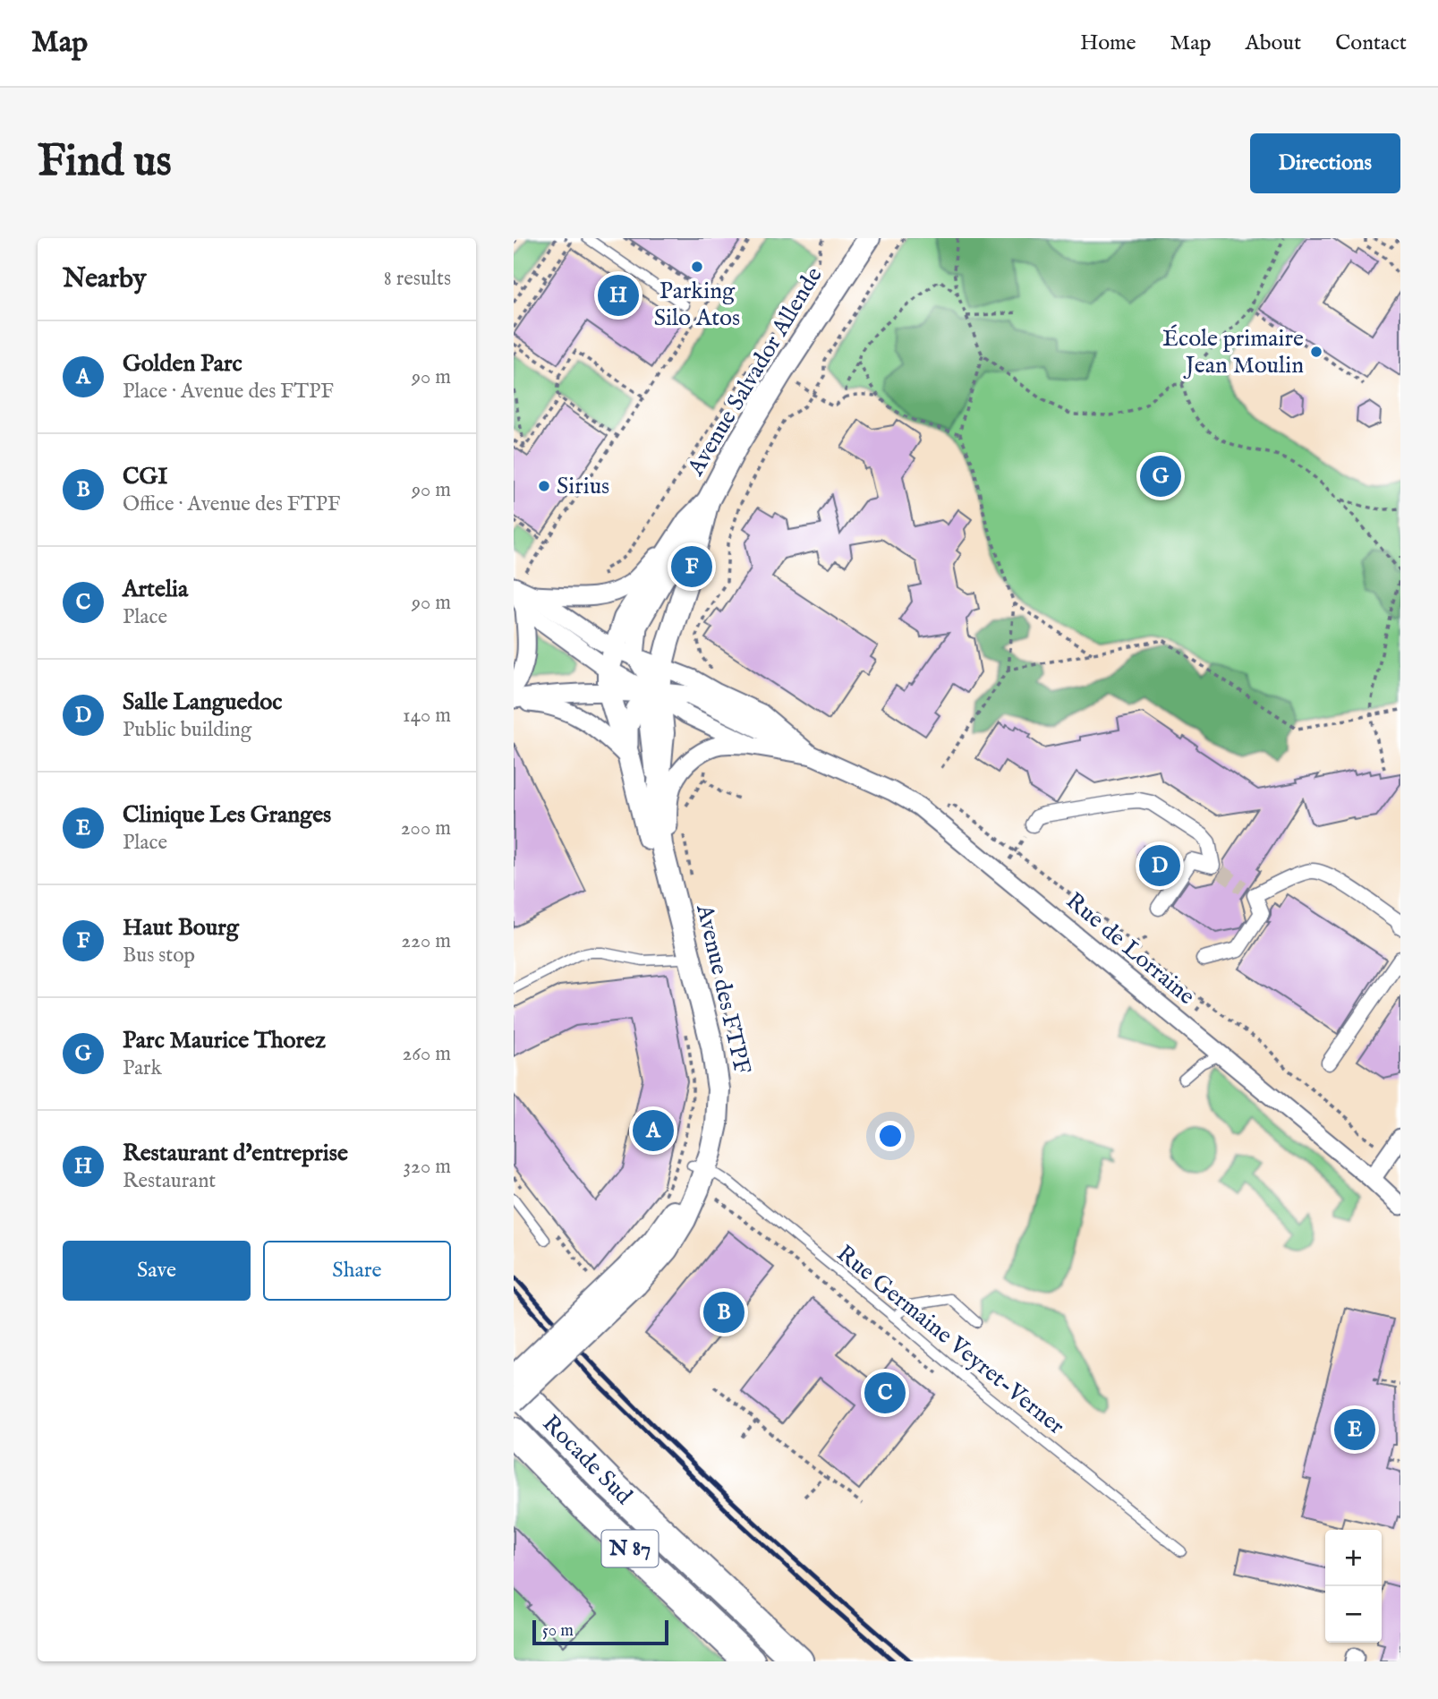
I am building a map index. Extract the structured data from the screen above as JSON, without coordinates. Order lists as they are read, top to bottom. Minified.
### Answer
{"streets":{"highway":["Rocade Sud","N 87"],"street":["Avenue Salvador Allende","Rue de Lorraine","Avenue des FTPF"],"lane":["Rue Germaine Veyret-Verner"]},"crossings":[["Avenue Salvador Allende","Rue de Lorraine"],["Avenue Salvador Allende","Avenue des FTPF"],["Rue de Lorraine","Avenue des FTPF"],["Avenue des FTPF","Rue Germaine Veyret-Verner"]],"places":["Parking Silo Atos","École primaire Jean Moulin","Sirius"],"scale_bar":"50 m","page":{"header":"Map","nav":["Home","Map","About","Contact"],"buttons":["Directions",["Save","Share"]],"title":"Find us","heading":["Nearby","8 results"],"pins":["H","G","F","D","A","B","C","E"],"list":[{"mark":"A","name":"Golden Parc","note":"Place · Avenue des FTPF","value":"90 m"},{"mark":"B","name":"CGI","note":"Office · Avenue des FTPF","value":"90 m"},{"mark":"C","name":"Artelia","note":"Place","value":"90 m"},{"mark":"D","name":"Salle Languedoc","note":"Public building","value":"140 m"},{"mark":"E","name":"Clinique Les Granges","note":"Place","value":"200 m"},{"mark":"F","name":"Haut Bourg","note":"Bus stop","value":"220 m"},{"mark":"G","name":"Parc Maurice Thorez","note":"Park","value":"260 m"},{"mark":"H","name":"Restaurant d'entreprise","note":"Restaurant","value":"320 m"}],"map_buttons":["+","−"],"scale":"50 m"}}
